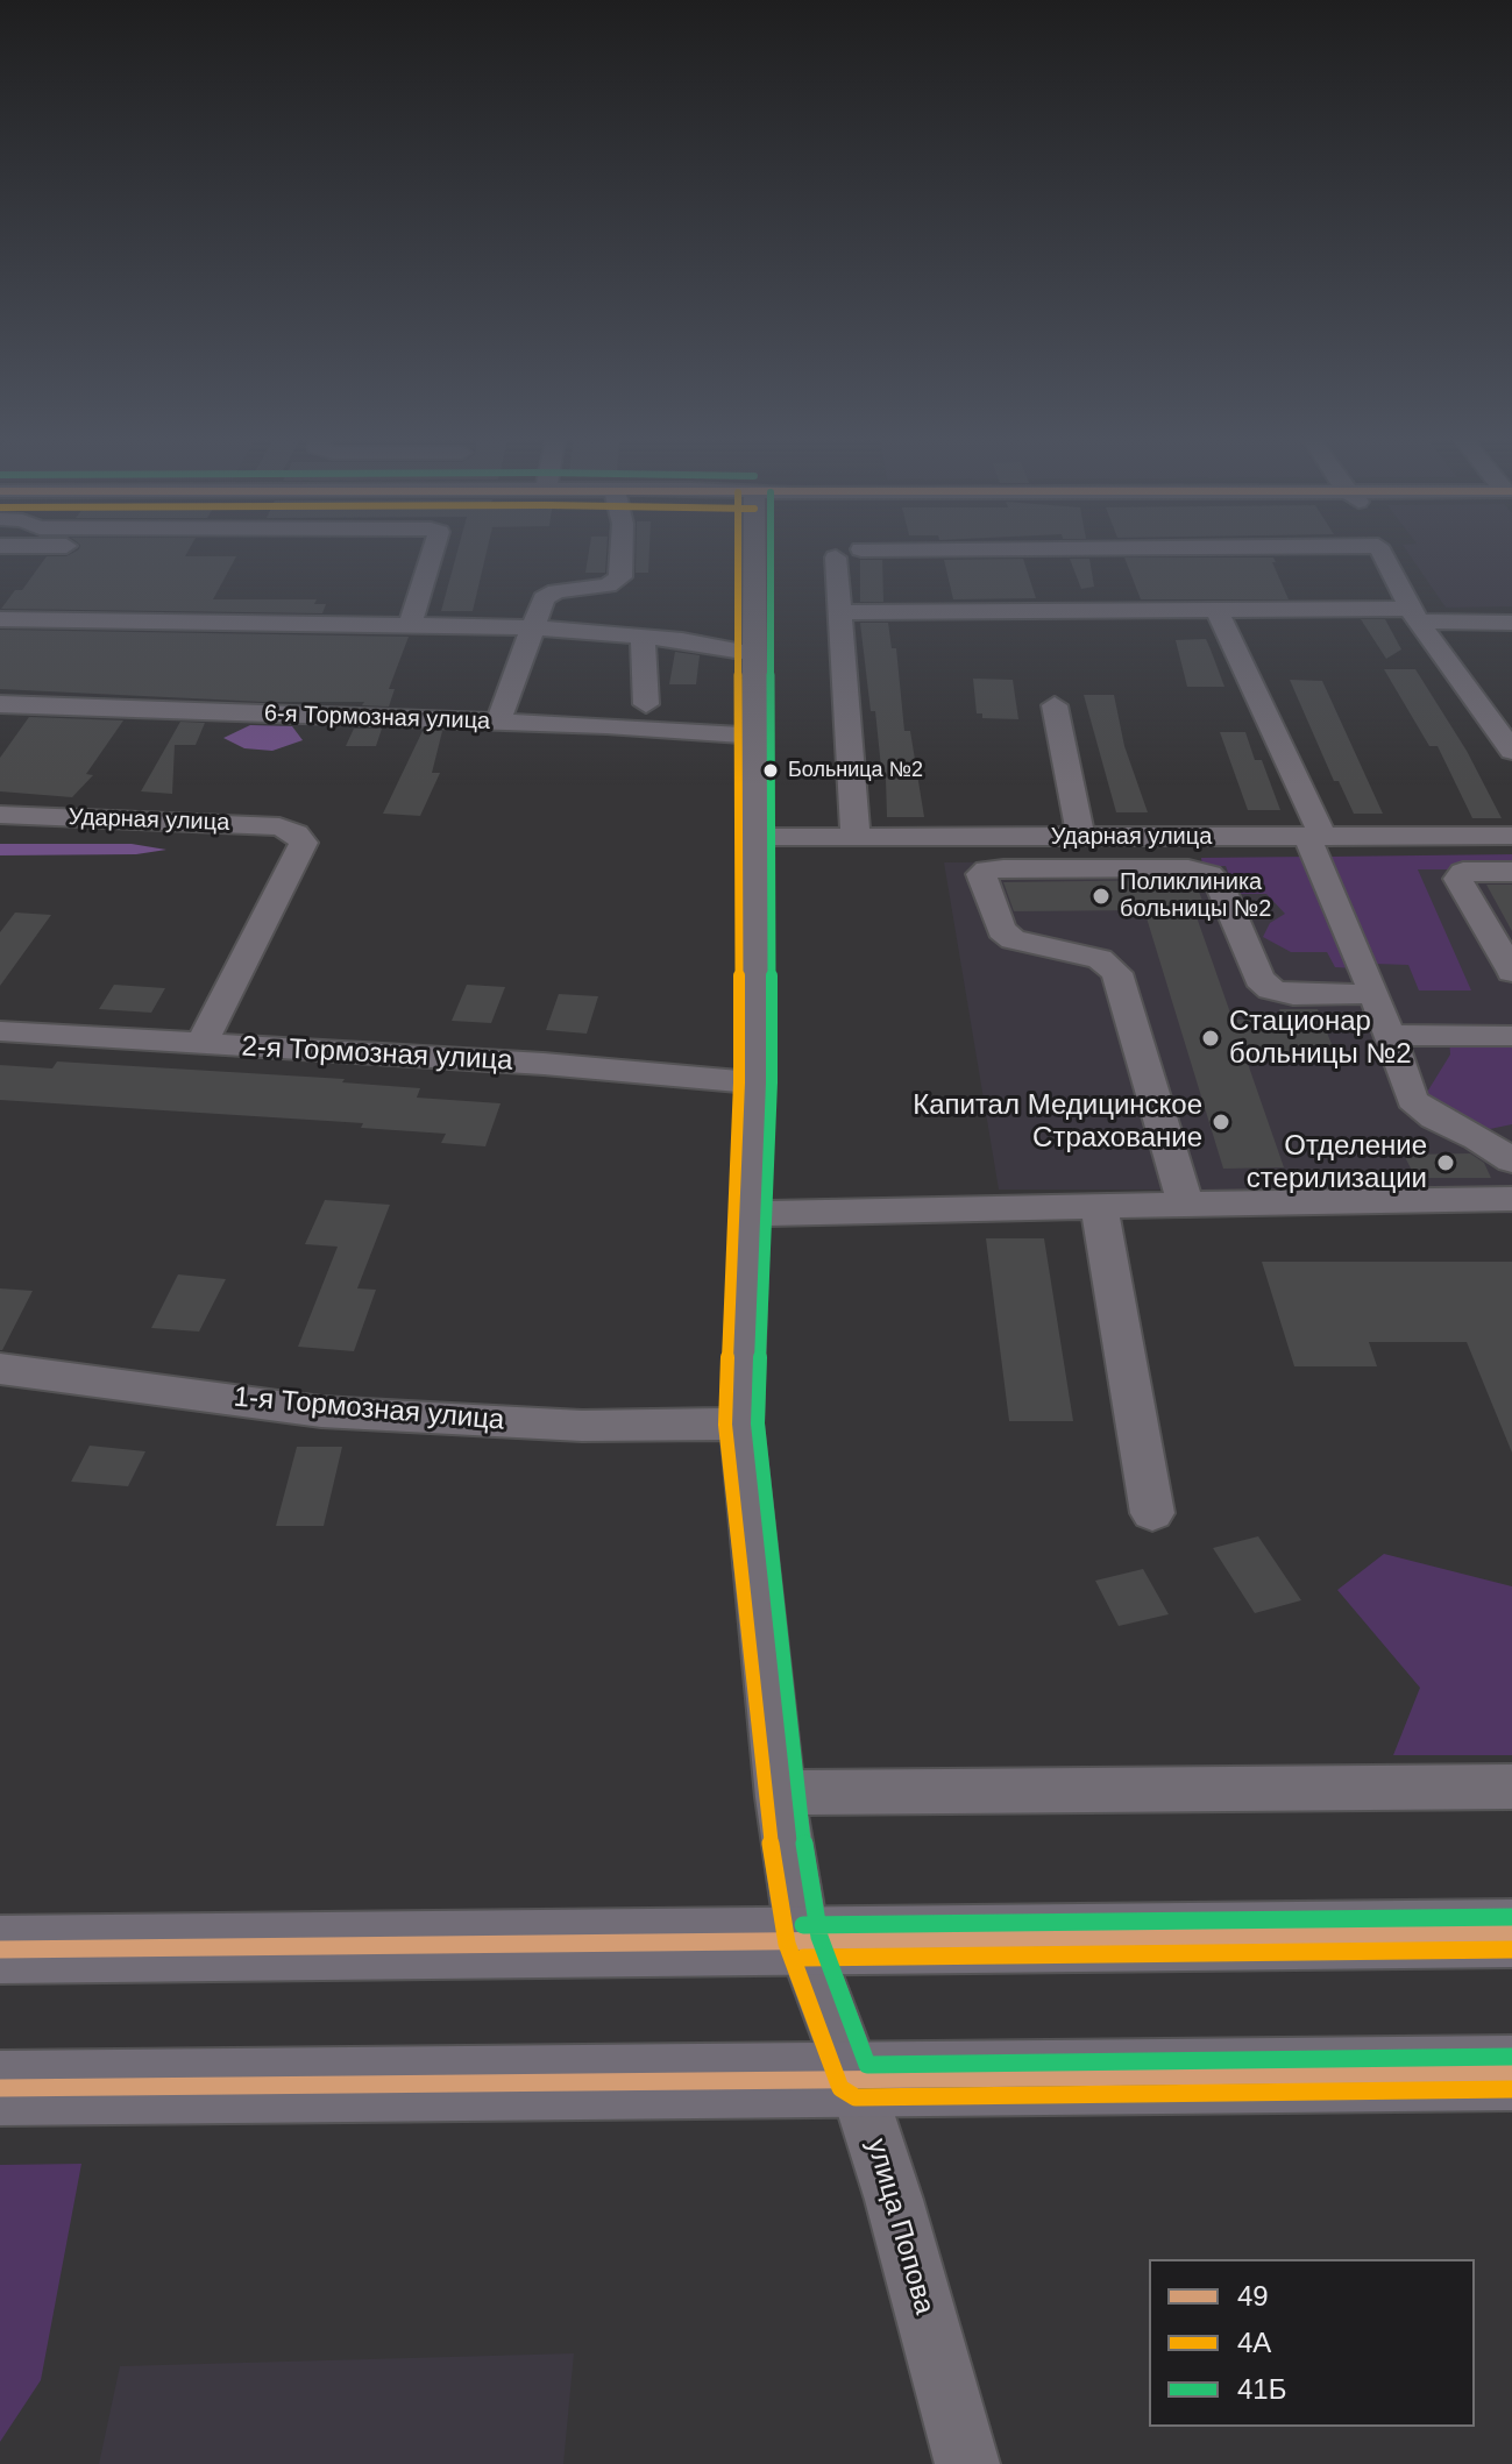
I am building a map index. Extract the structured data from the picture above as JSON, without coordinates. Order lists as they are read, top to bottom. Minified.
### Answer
{"streets":{"street":["6-я Тормозная улица","Ударная улица","2-я Тормозная улица","1-я Тормозная улица","улица Попова"]},"crossings":[["6-я Тормозная улица","улица Попова"],["Ударная улица","2-я Тормозная улица"],["Ударная улица","улица Попова"],["2-я Тормозная улица","улица Попова"],["1-я Тормозная улица","улица Попова"]],"places":["Больница №2","Поликлиника больницы №2","Стационар больницы №2","Капитал Медицинское Страхование","Отделение стерилизации"],"lines":["transit line 4А","transit line 41Б","transit line 49"],"legend":["49","4А","41Б"]}
